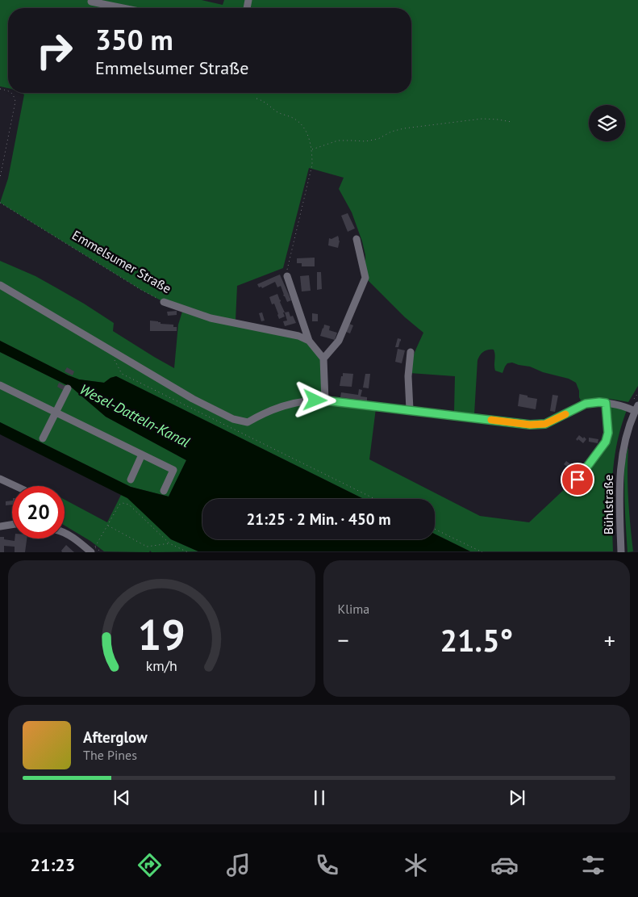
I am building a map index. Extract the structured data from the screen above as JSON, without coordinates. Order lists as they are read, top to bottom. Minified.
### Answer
{"streets":{"street":["Emmelsumer Straße","Bühlstraße"]},"water":["Wesel-Datteln-Kanal"],"page":{"turn":["350 m","Emmelsumer Straße"],"limit":"20","trip":"21:25 · 2 Min. · 450 m","tile":"Klima","heat":["−","21.5°","+"],"song":["Afterglow","The Pines"],"tabs":"21:23","gauge":["19","km/h"]}}
